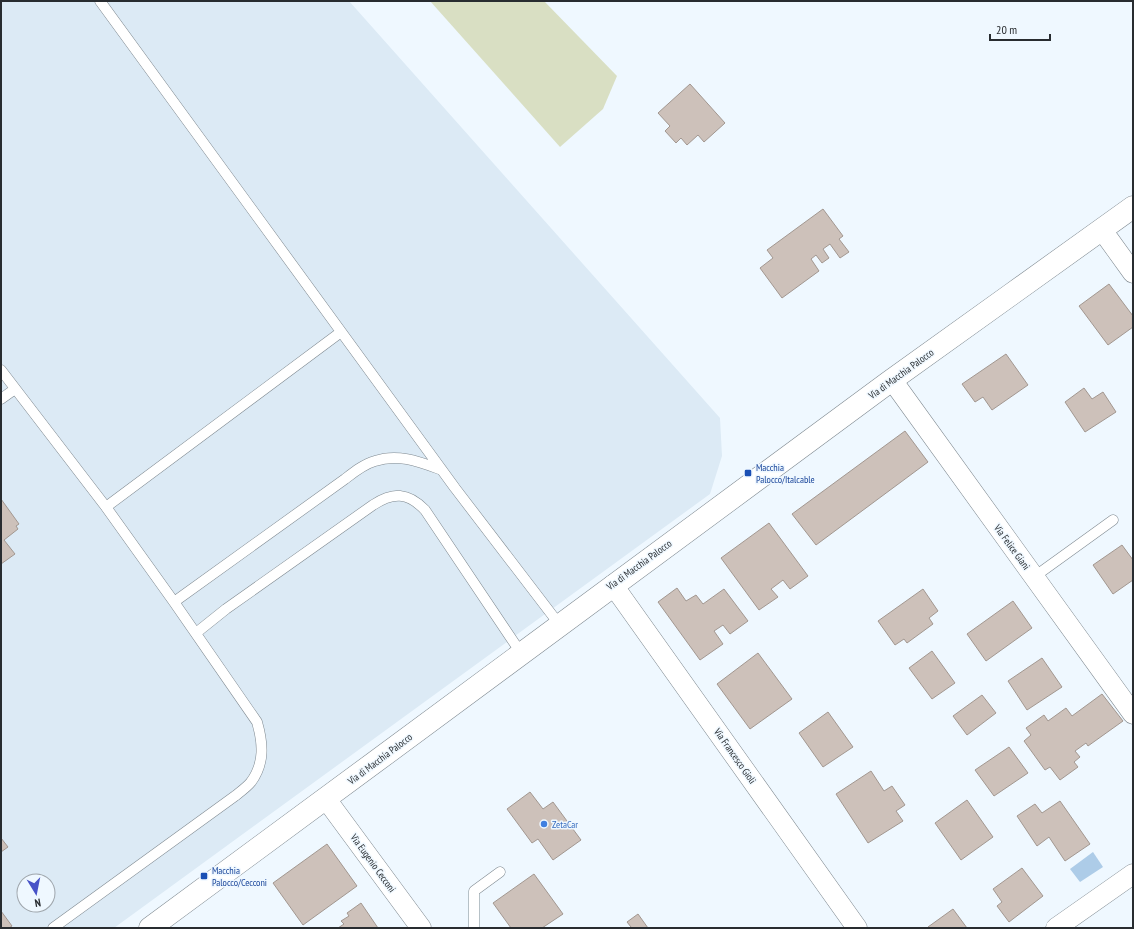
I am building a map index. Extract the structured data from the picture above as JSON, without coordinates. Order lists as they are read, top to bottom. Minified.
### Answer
{"streets":{"street":["Via di Macchia Palocco","Via Felice Giani","Via Francesco Gioli","Via Eugenio Cecconi"]},"crossings":[["Via di Macchia Palocco","Via Felice Giani"],["Via di Macchia Palocco","Via Francesco Gioli"],["Via di Macchia Palocco","Via Eugenio Cecconi"]],"places":{"transit":["Macchia Palocco/Italcable","Macchia Palocco/Cecconi"],"other":["ZetaCar"]},"scale_bar":"20 m","north":"bottom"}
